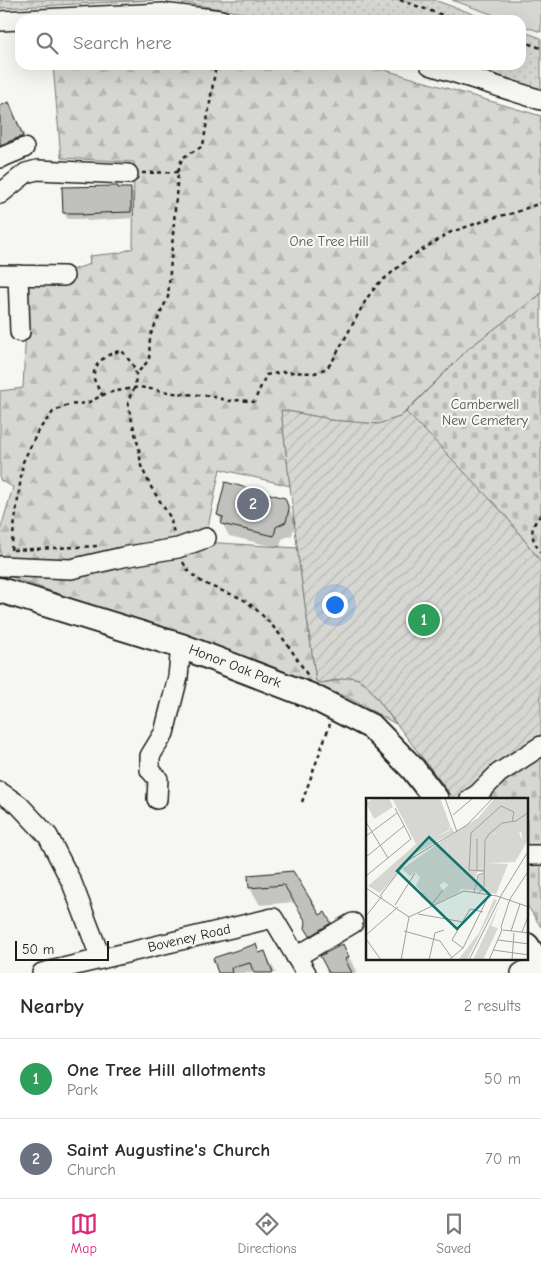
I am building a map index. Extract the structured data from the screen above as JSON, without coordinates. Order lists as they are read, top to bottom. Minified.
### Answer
{"streets":{"main road":["Honor Oak Park"],"street":["Boveney Road"]},"parks":["One Tree Hill","Camberwell New Cemetery"],"scale_bar":"50 m","page":{"search":"Search here","pins":["2","1"],"scale":"50 m","heading":["Nearby","2 results"],"list":[{"mark":"1","name":"One Tree Hill allotments","note":"Park","value":"50 m"},{"mark":"2","name":"Saint Augustine's Church","note":"Church","value":"70 m"}],"nav":["Map","Directions","Saved"]}}
